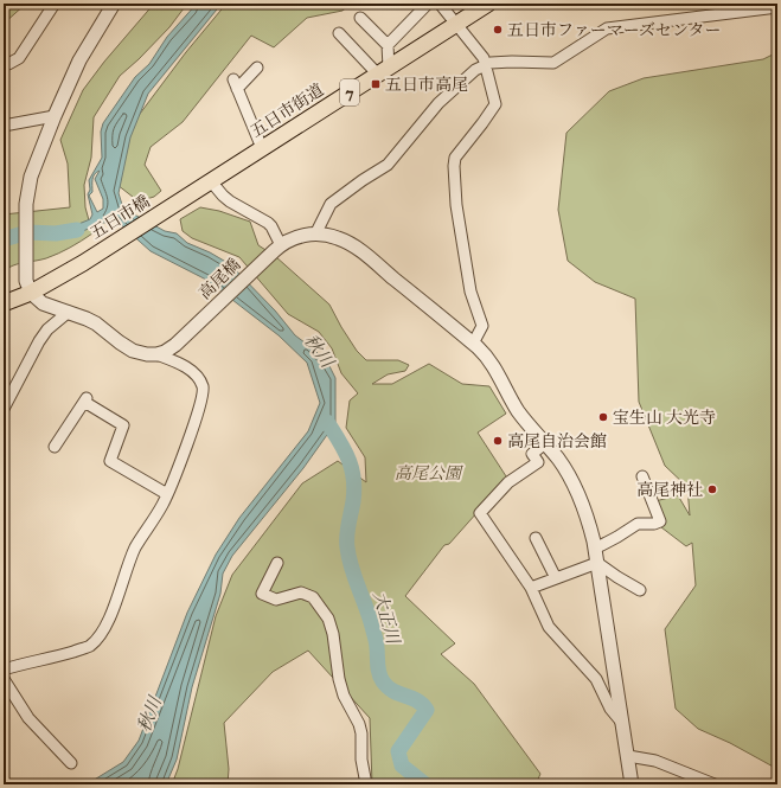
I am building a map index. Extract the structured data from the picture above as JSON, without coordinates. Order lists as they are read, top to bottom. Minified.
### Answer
{"streets":{"main road":["7","五日市街道","五日市橋"],"street":["高尾橋"]},"crossings":[["7","五日市橋"],["五日市街道","五日市橋"]],"water":["秋川","大正川"],"parks":["高尾公園"],"places":{"other":["五日市ファーマーズセンター","宝生山 大光寺","高尾自治会館","高尾神社"],"transit":["五日市高尾"]}}
